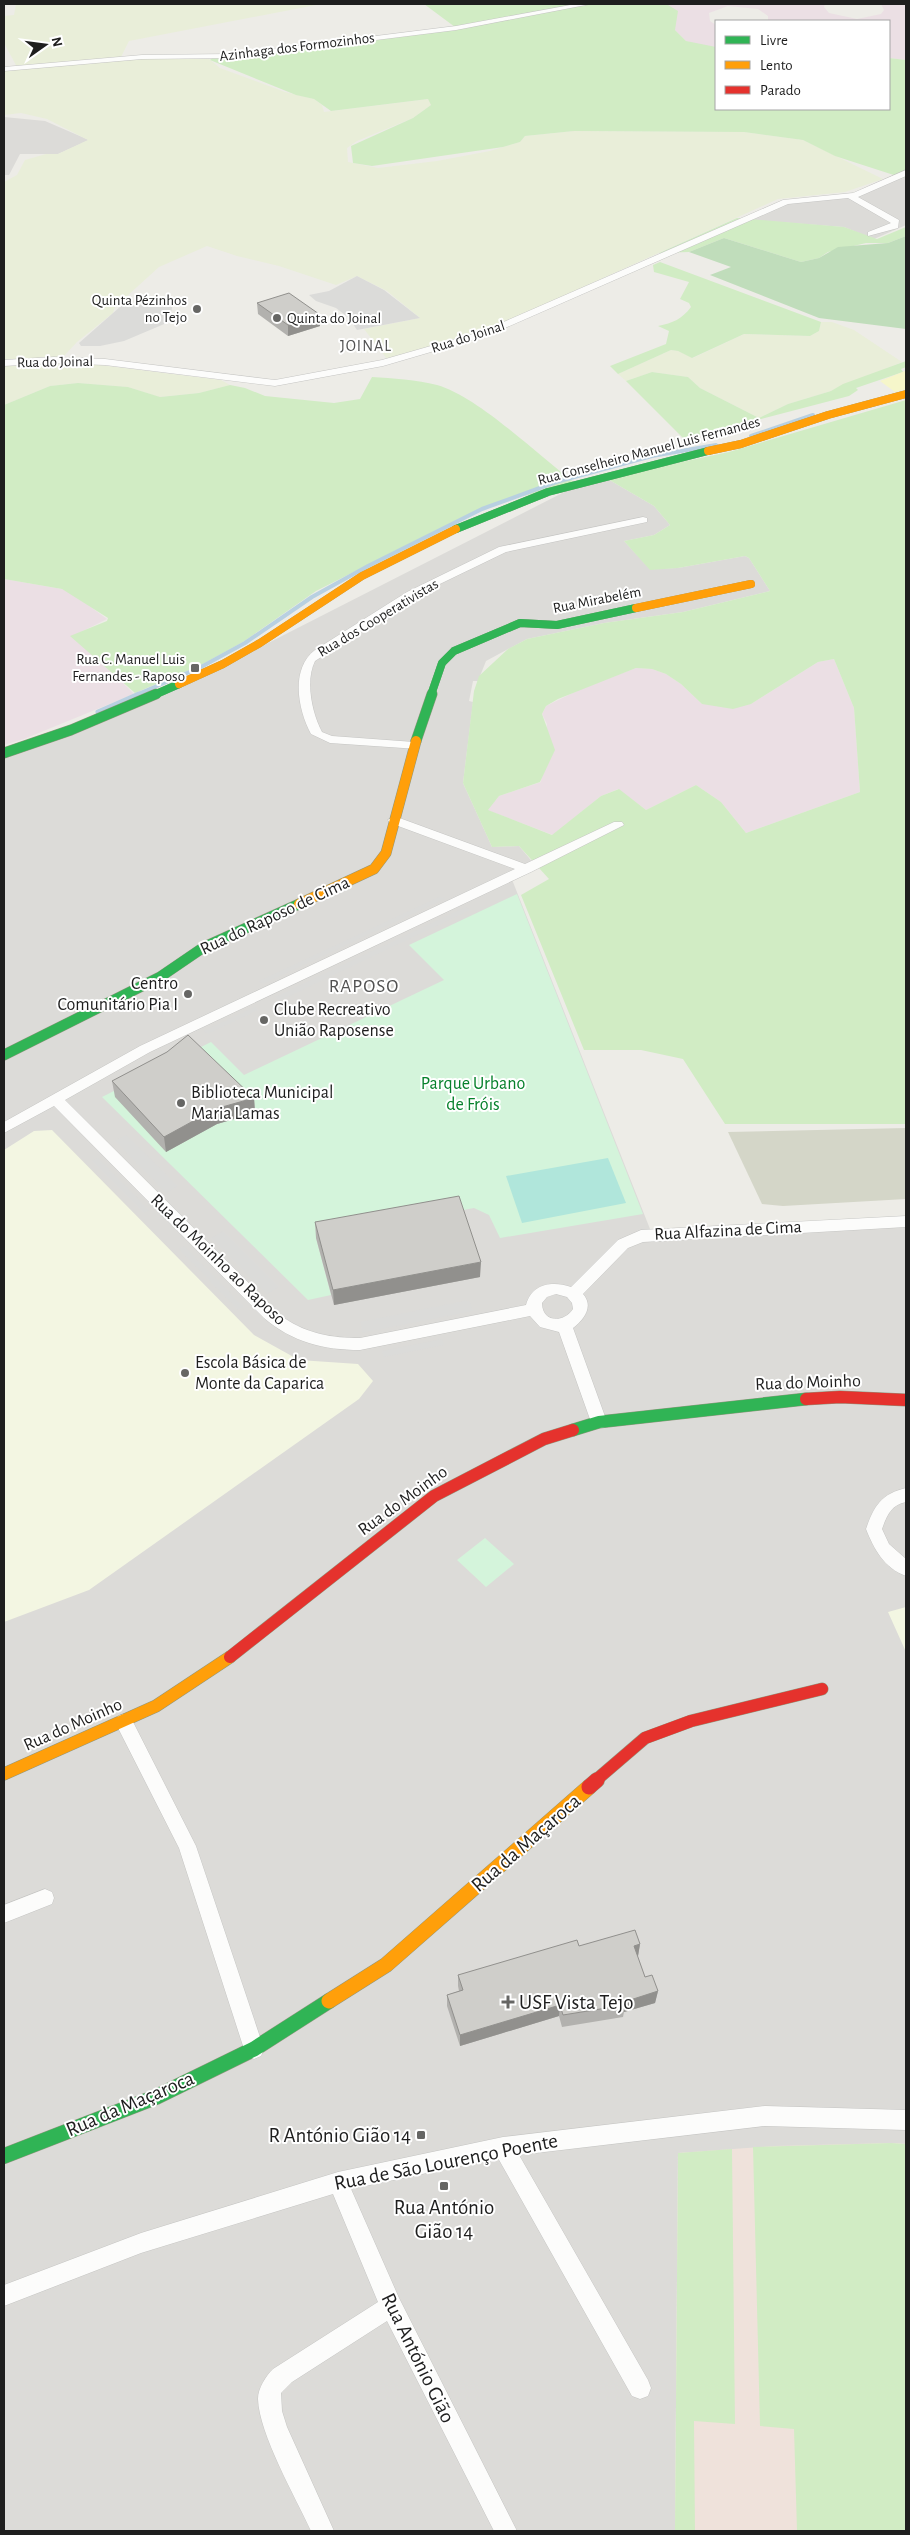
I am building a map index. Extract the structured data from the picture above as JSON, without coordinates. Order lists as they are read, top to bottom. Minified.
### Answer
{"streets":{"street":["Azinhaga dos Formozinhos","Rua do Joinal","Rua Conselheiro Manuel Luis Fernandes","Rua Mirabelém","Rua dos Cooperativistas","Rua do Raposo de Cima","Rua Alfazina de Cima","Rua do Moinho ao Raposo","Rua do Moinho","Rua da Maçaroca","Rua de São Lourenço Poente","Rua António Gião"]},"crossings":[["Rua Mirabelém","Rua dos Cooperativistas"],["Rua Mirabelém","Rua do Raposo de Cima"],["Rua Alfazina de Cima","Rua do Moinho ao Raposo"],["Rua de São Lourenço Poente","Rua António Gião"]],"districts":["JOINAL","RAPOSO"],"parks":["Parque Urbano de Fróis"],"places":{"other":["Quinta Pézinhos no Tejo","Quinta do Joinal","Centro Comunitário Pia I","Clube Recreativo União Raposense","Biblioteca Municipal Maria Lamas","Escola Básica de Monte da Caparica"],"transit":["Rua C. Manuel Luis Fernandes - Raposo","R António Gião 14","Rua António Gião 14"],"health":["USF Vista Tejo"]},"legend":["Livre","Lento","Parado"],"north":"right"}
